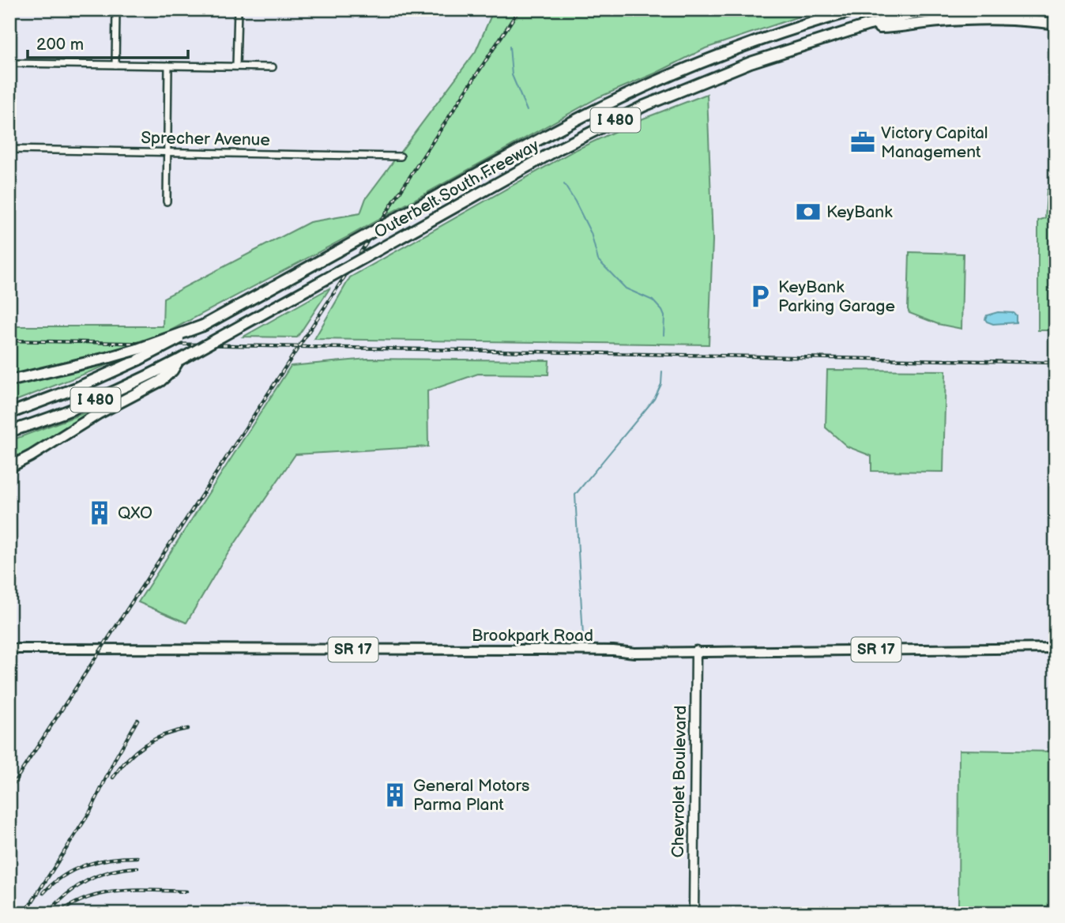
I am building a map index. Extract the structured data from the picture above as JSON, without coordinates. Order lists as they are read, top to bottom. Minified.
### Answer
{"streets":{"highway":["I 480","Outerbelt South Freeway"],"main road":["Brookpark Road","SR 17","Chevrolet Boulevard"],"street":["Sprecher Avenue"]},"crossings":[["Brookpark Road","Chevrolet Boulevard"]],"places":{"office":["Victory Capital Management"],"bank":["KeyBank"],"parking":["KeyBank Parking Garage"],"building":["QXO","General Motors Parma Plant"]},"scale_bar":"200 m"}
